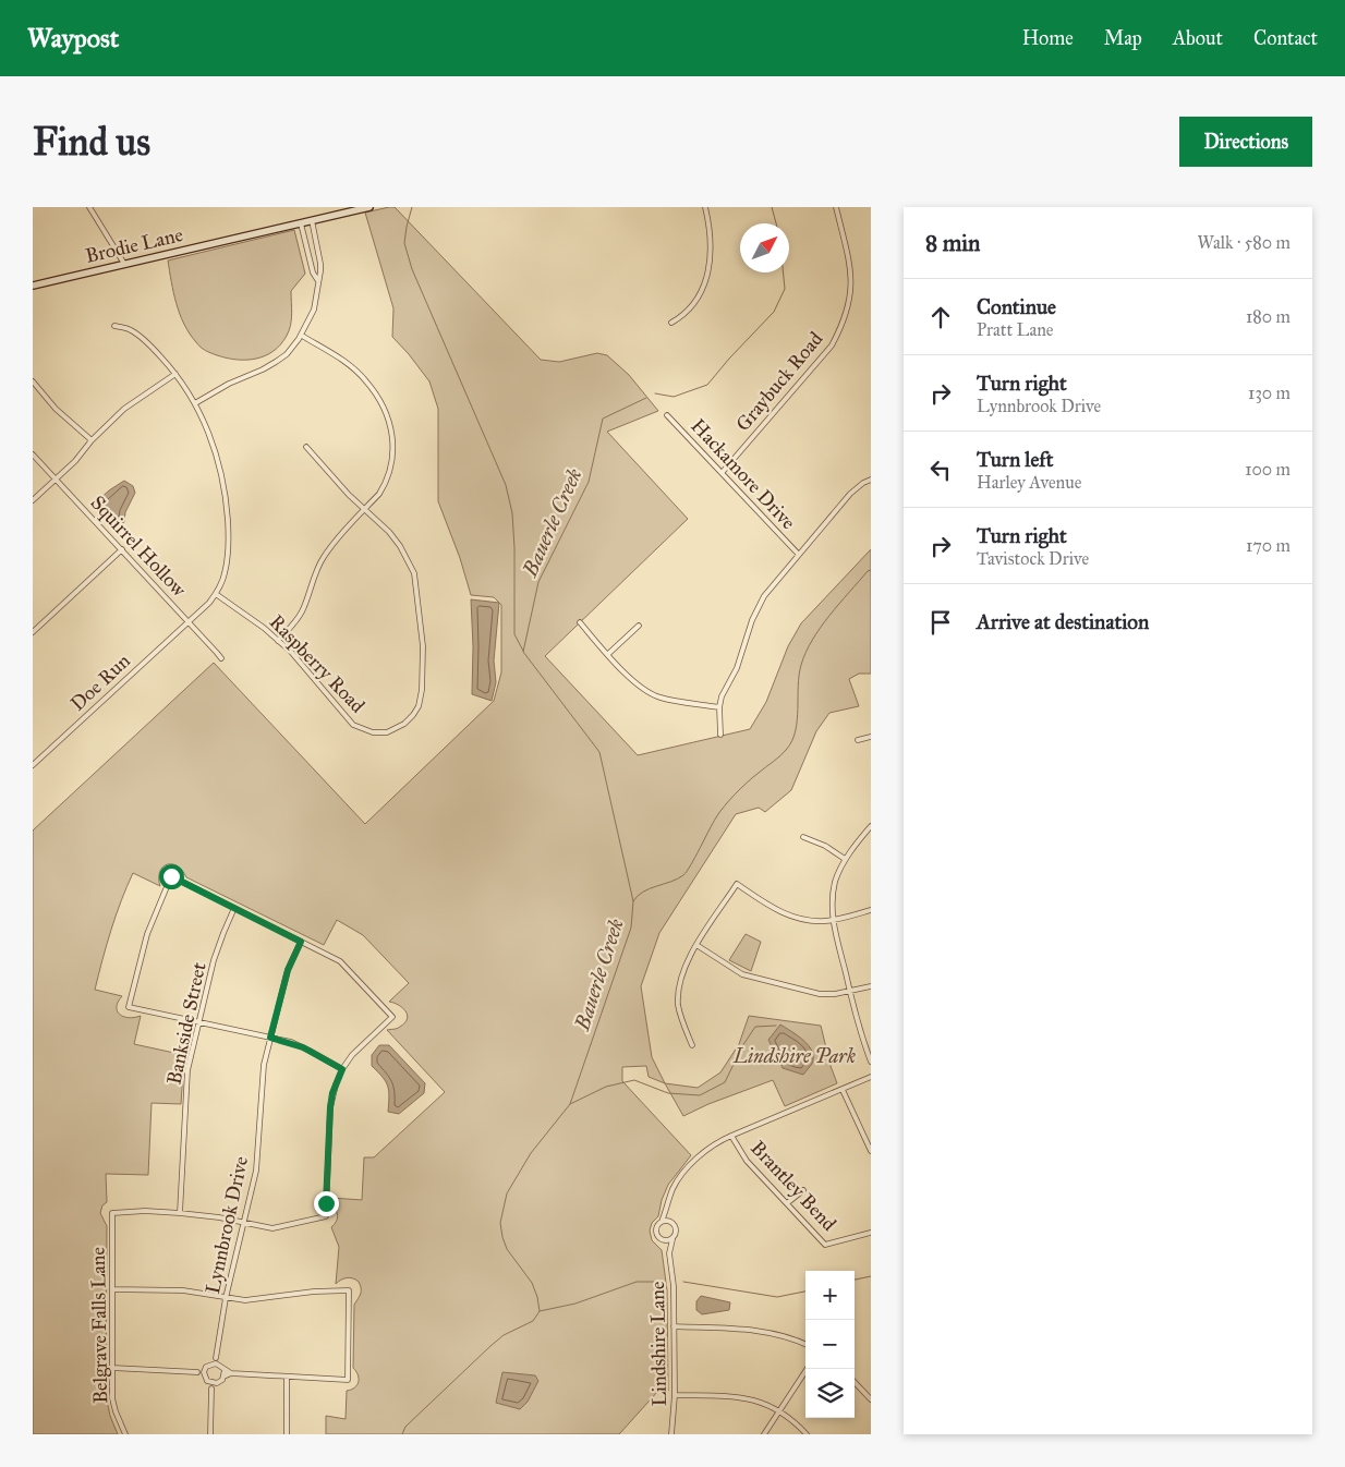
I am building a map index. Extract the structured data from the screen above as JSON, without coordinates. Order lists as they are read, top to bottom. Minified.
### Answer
{"streets":{"main road":["Brodie Lane"],"street":["Graybuck Road","Hackamore Drive","Squirrel Hollow","Raspberry Road","Doe Run","Bankside Street","Brantley Bend","Lynnbrook Drive","Belgrave Falls Lane","Lindshire Lane"]},"crossings":[["Graybuck Road","Hackamore Drive"],["Squirrel Hollow","Doe Run"],["Raspberry Road","Doe Run"],["Bankside Street","Belgrave Falls Lane"],["Brantley Bend","Lindshire Lane"]],"water":["Bauerle Creek"],"parks":["Lindshire Park"],"north":"top right","page":{"header":"Waypost","nav":["Home","Map","About","Contact"],"buttons":"Directions","title":"Find us","heading":["8 min","Walk · 580 m"],"list":[["Continue","Pratt Lane","180 m"],["Turn right","Lynnbrook Drive","130 m"],["Turn left","Harley Avenue","100 m"],["Turn right","Tavistock Drive","170 m"],"Arrive at destination"],"map_buttons":["+","−"]}}
